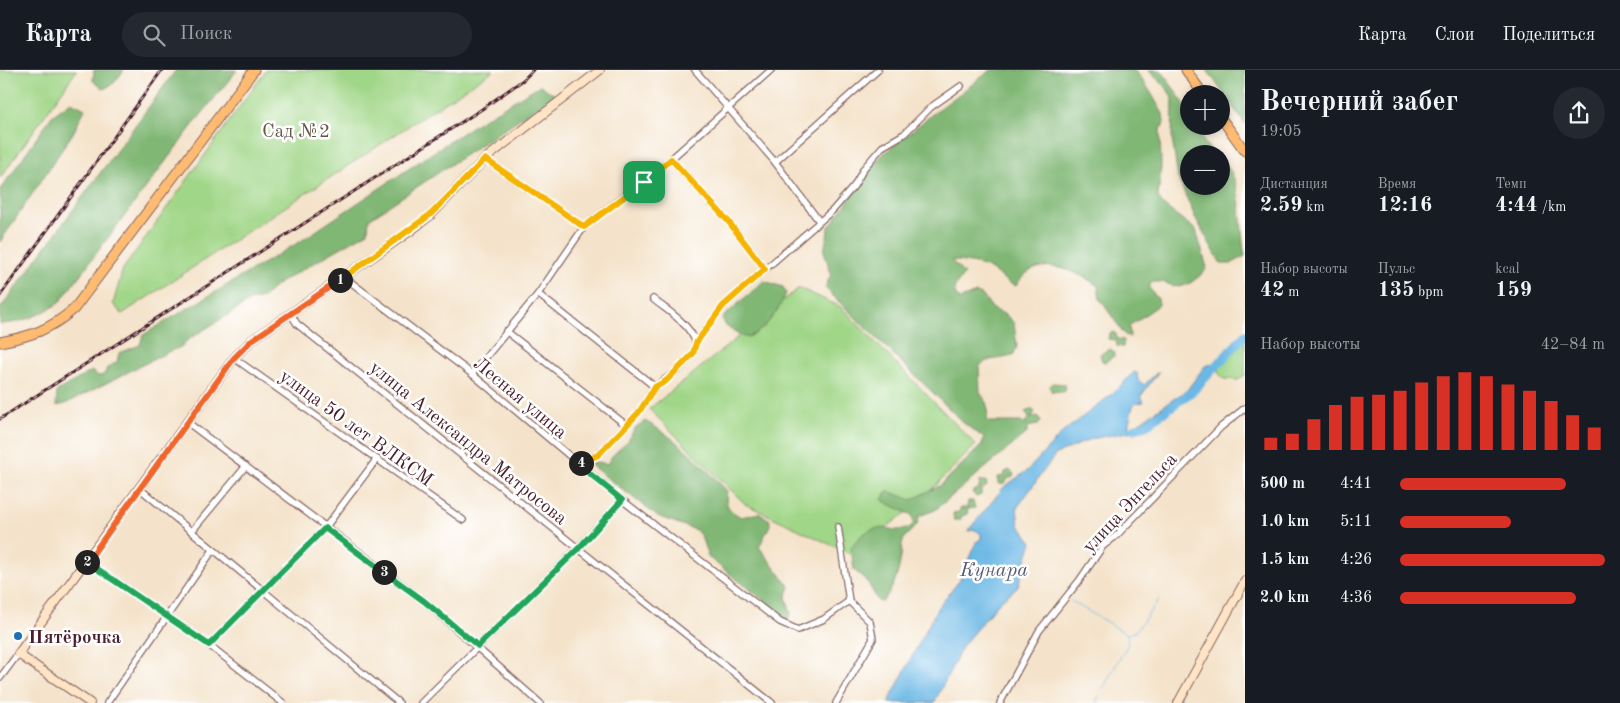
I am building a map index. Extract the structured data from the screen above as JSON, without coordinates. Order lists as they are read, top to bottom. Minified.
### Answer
{"streets":{"street":["Лесная улица","улица 50 лет ВЛКСМ","улица Александра Матросова","улица Энгельса"]},"water":["Кунара"],"parks":["Сад №2"],"places":["Пятёрочка"],"page":{"header":"Карта","search":"Поиск","nav":["Карта","Слои","Поделиться"],"heading":["Вечерний забег","19:05"],"map_buttons":["+","−"],"stats":[["Дистанция","2.59 km"],["Время","12:16"],["Темп","4:44 /km"],["Набор высоты","42 m"],["Пульс","135 bpm"],["kcal","159"]],"pins":["1","4","2","3"],"chart":["Набор высоты","42–84 m"],"list":[{"name":"500 m","note":"4:41"},{"name":"1.0 km","note":"5:11"},{"name":"1.5 km","note":"4:26"},{"name":"2.0 km","note":"4:36"}]}}
